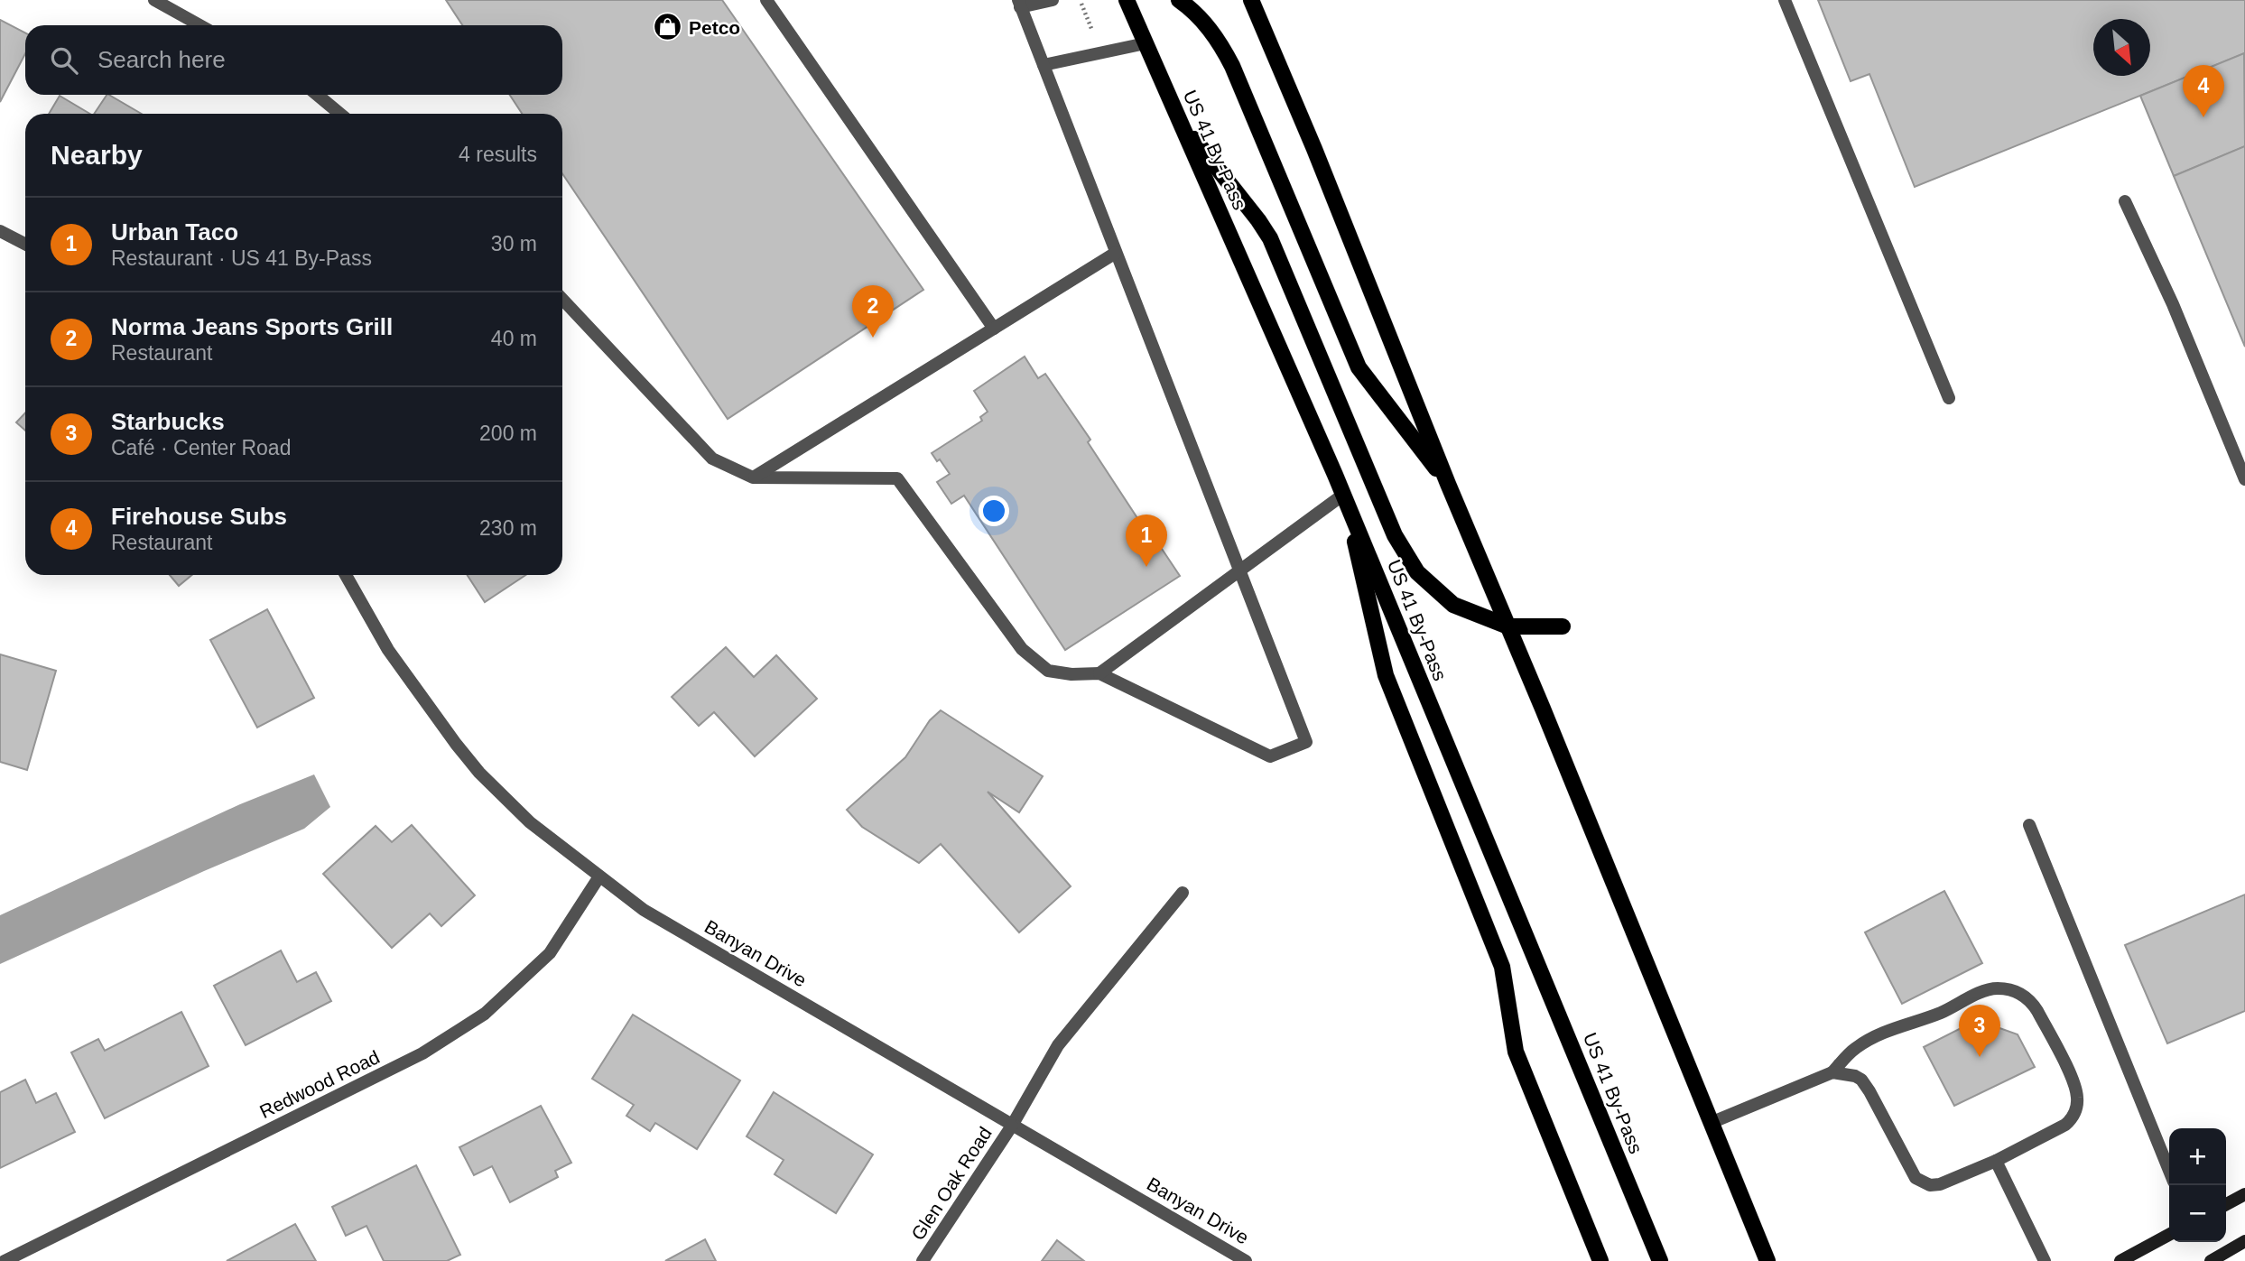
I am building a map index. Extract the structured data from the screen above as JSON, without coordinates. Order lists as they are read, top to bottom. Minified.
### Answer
{"streets":{"main road":["US 41 By-Pass"],"street":["Banyan Drive","Redwood Road","Glen Oak Road"]},"crossings":[["Banyan Drive","Redwood Road"],["Banyan Drive","Glen Oak Road"]],"places":{"shop":["Petco"]},"north":"bottom right","page":{"search":"Search here","pins":["4","2","1","3"],"heading":["Nearby","4 results"],"list":[{"mark":"1","name":"Urban Taco","note":"Restaurant · US 41 By-Pass","value":"30 m"},{"mark":"2","name":"Norma Jeans Sports Grill","note":"Restaurant","value":"40 m"},{"mark":"3","name":"Starbucks","note":"Café · Center Road","value":"200 m"},{"mark":"4","name":"Firehouse Subs","note":"Restaurant","value":"230 m"}],"map_buttons":["+","−"]}}
